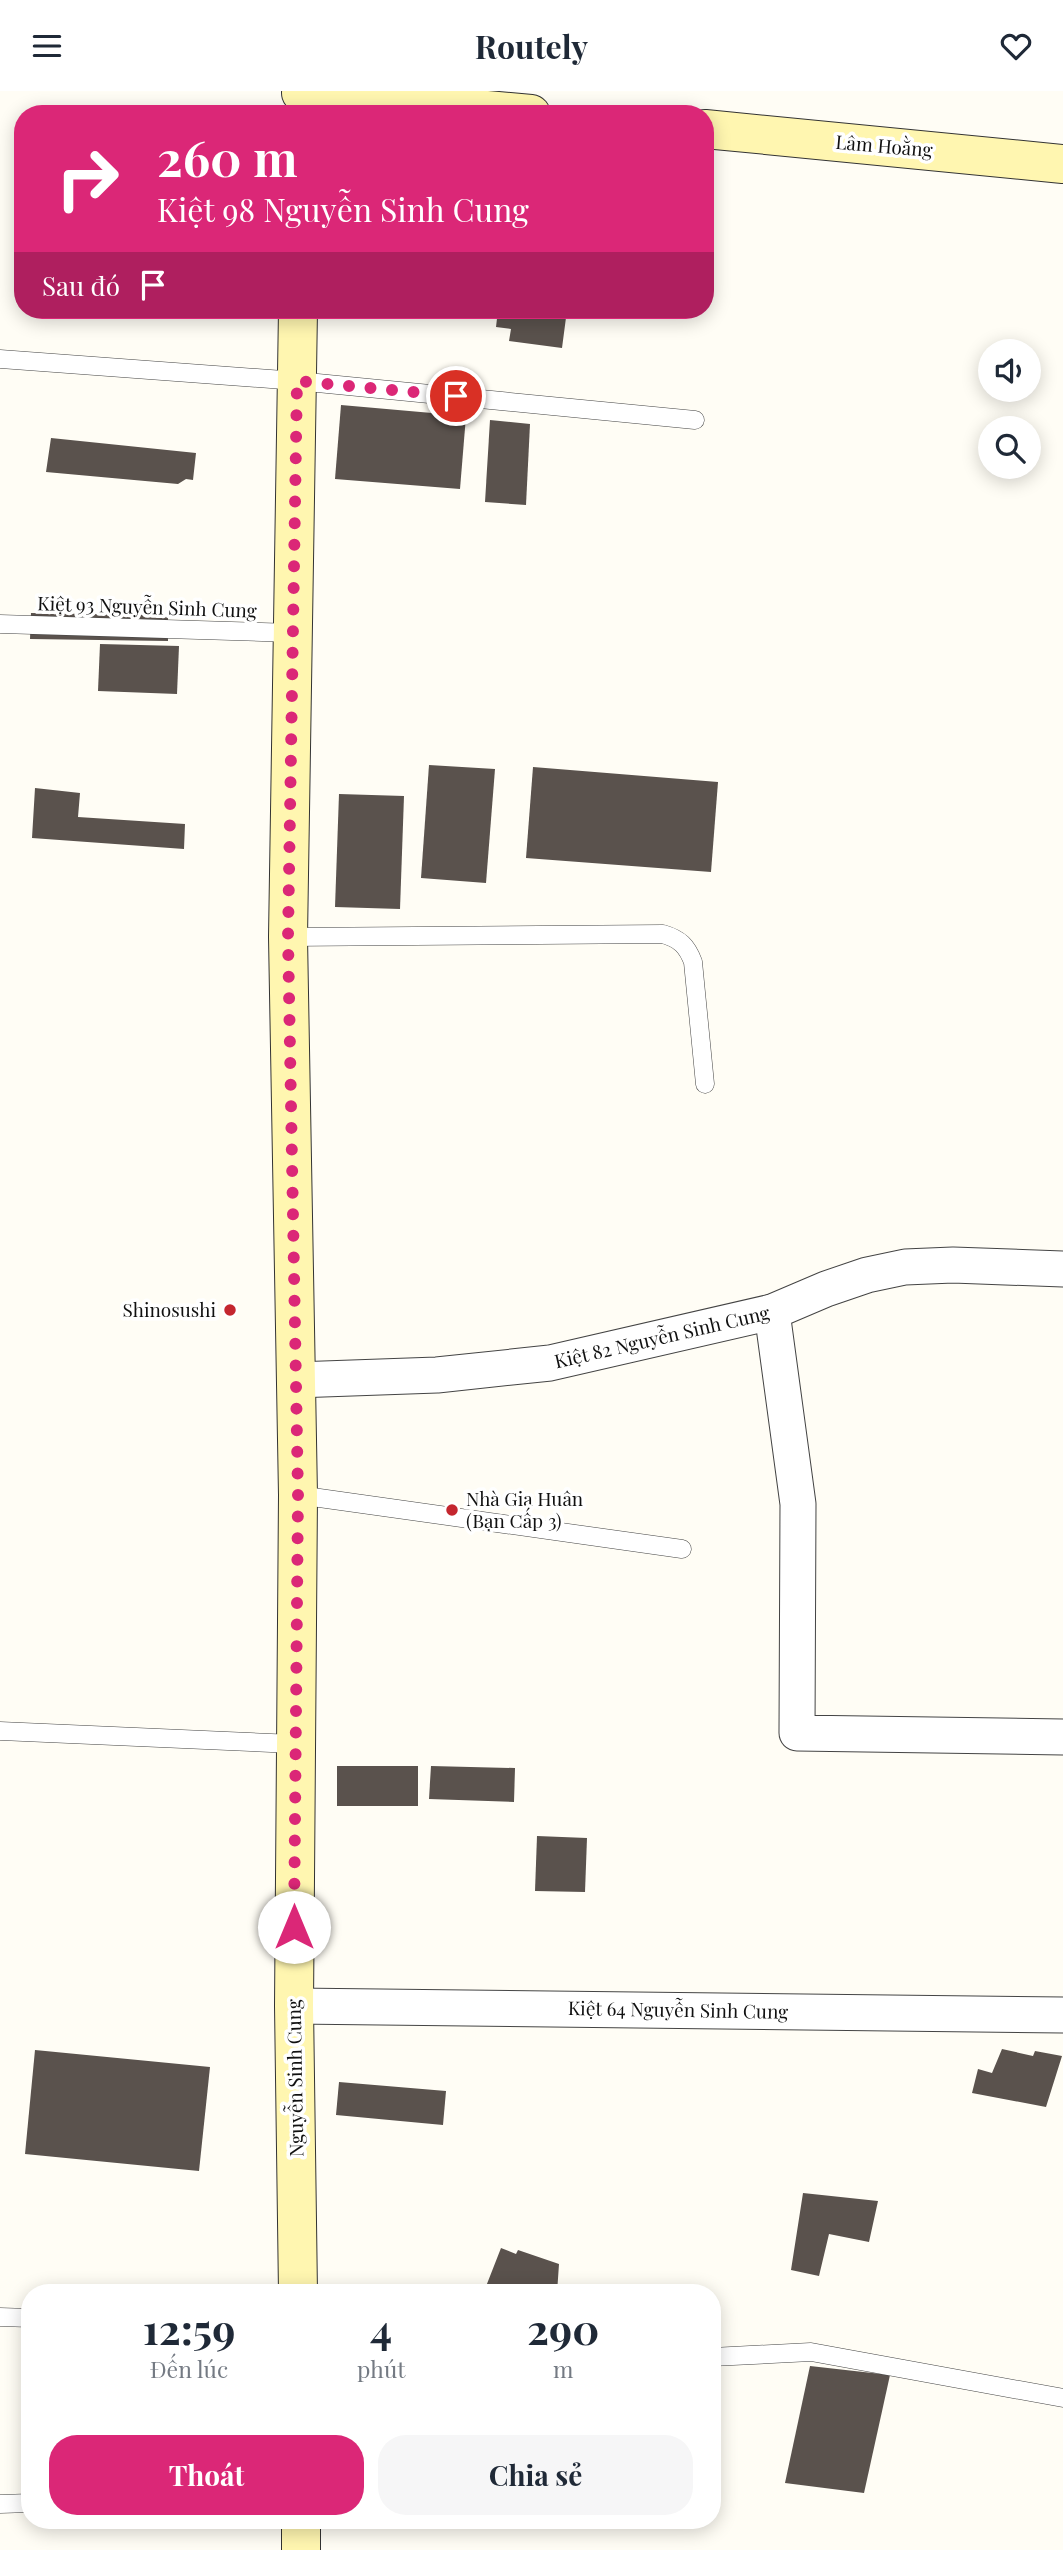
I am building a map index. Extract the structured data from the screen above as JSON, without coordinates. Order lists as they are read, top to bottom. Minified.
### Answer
{"streets":{"main road":["Lâm Hoằng","Nguyễn Sinh Cung"],"street":["Kiệt 82 Nguyễn Sinh Cung","Kiệt 64 Nguyễn Sinh Cung"],"lane":["Kiệt 93 Nguyễn Sinh Cung"]},"crossings":[["Kiệt 93 Nguyễn Sinh Cung","Nguyễn Sinh Cung"],["Kiệt 82 Nguyễn Sinh Cung","Nguyễn Sinh Cung"],["Kiệt 64 Nguyễn Sinh Cung","Nguyễn Sinh Cung"]],"places":["Shinosushi","Nhà Gia Huân (Bạn Cấp 3)"],"page":{"header":"Routely","turn":["260 m","Kiệt 98 Nguyễn Sinh Cung"],"then":"Sau đó","eta":["12:59","Đến lúc","4","phút","290","m"],"buttons":["Thoát","Chia sẻ"]}}
